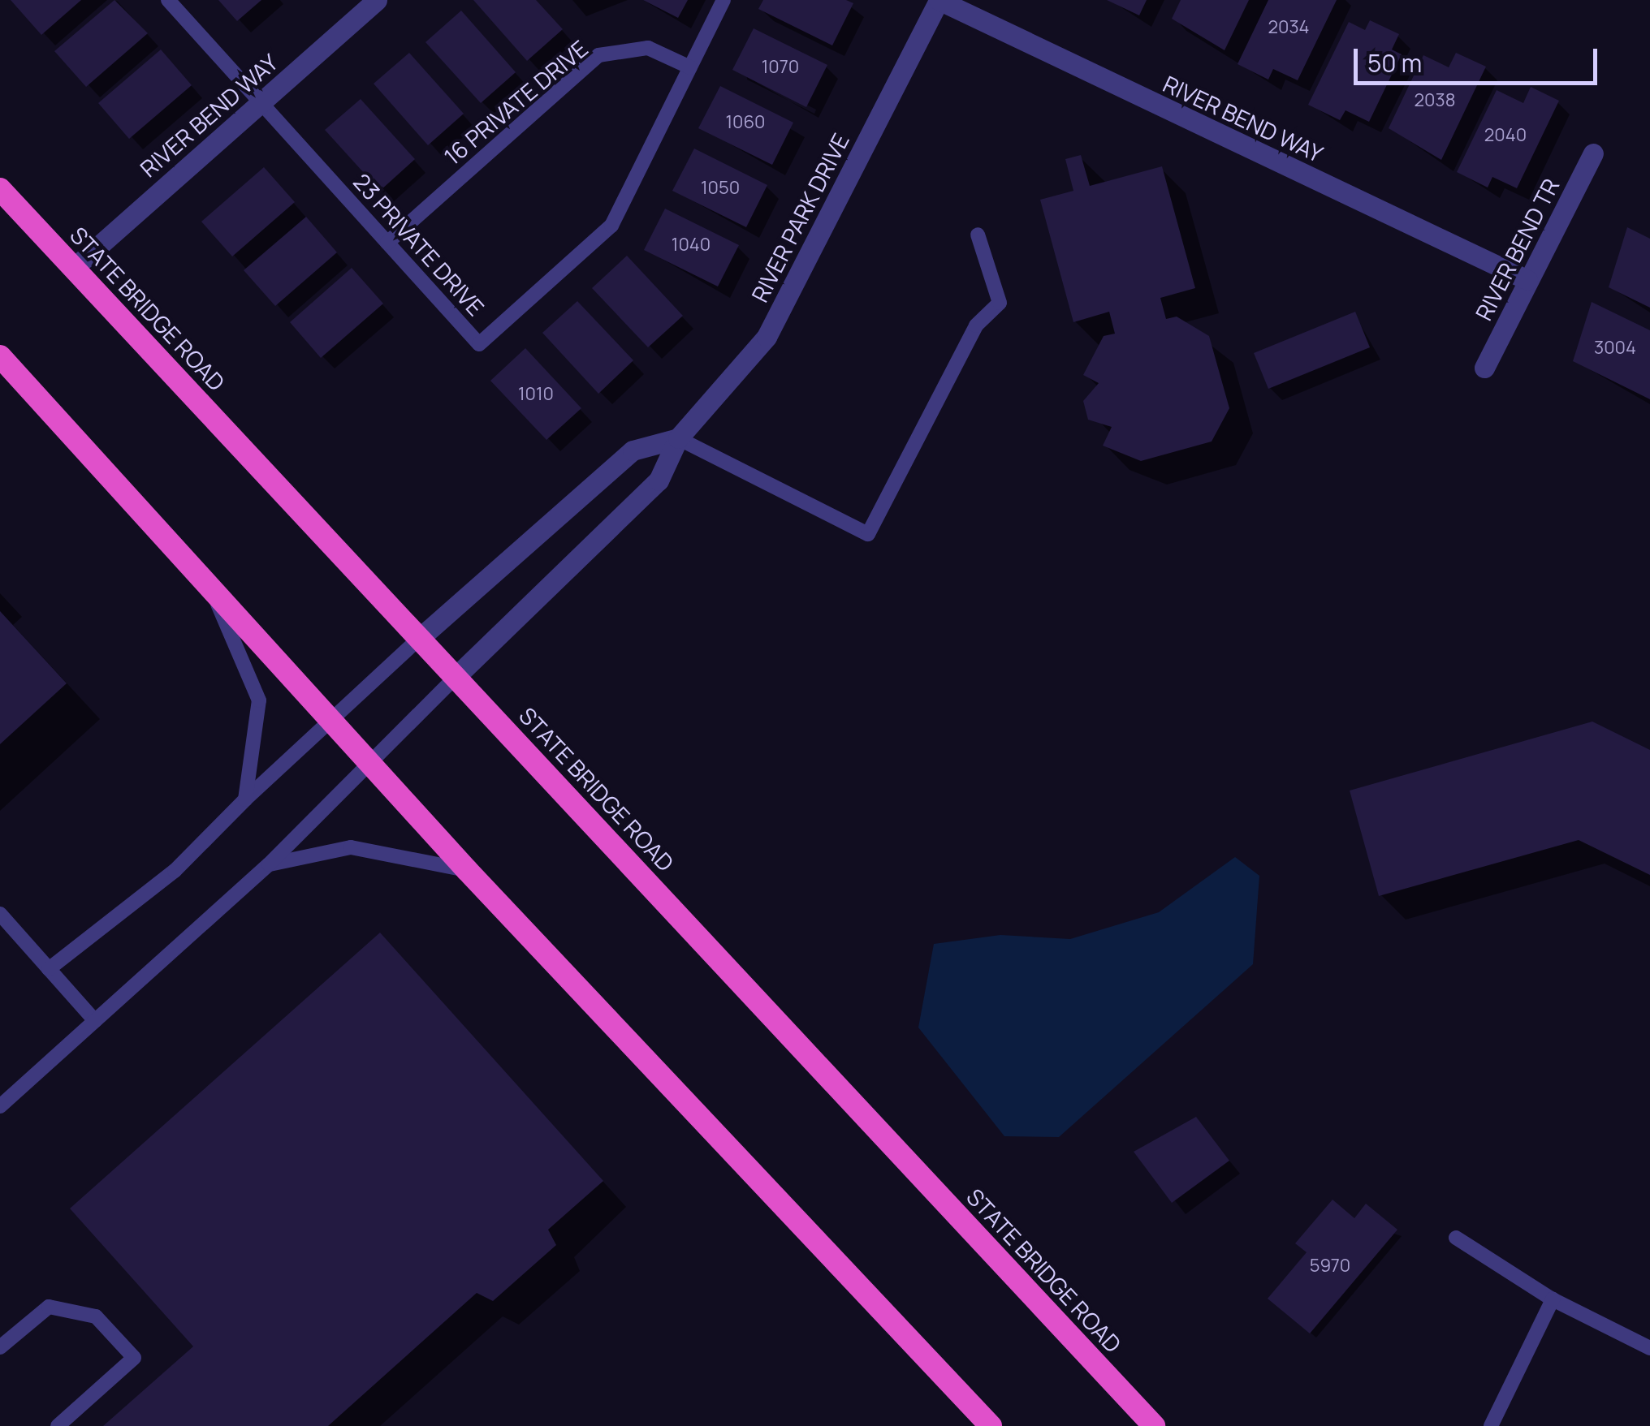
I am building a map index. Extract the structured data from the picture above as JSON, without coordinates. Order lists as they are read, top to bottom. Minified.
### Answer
{"streets":{"highway":["STATE BRIDGE ROAD"],"street":["RIVER BEND WAY","RIVER PARK DRIVE","RIVER BEND TR"],"lane":["16 PRIVATE DRIVE","23 PRIVATE DRIVE"]},"crossings":[["16 PRIVATE DRIVE","23 PRIVATE DRIVE"],["RIVER BEND WAY","RIVER PARK DRIVE"],["RIVER BEND WAY","23 PRIVATE DRIVE"],["RIVER BEND WAY","RIVER BEND TR"],["RIVER BEND WAY","STATE BRIDGE ROAD"],["RIVER PARK DRIVE","STATE BRIDGE ROAD"]],"house_numbers":["2034","1070","2038","1060","2040","1050","1040","3004","1010","5970"],"scale_bar":"50 m"}
